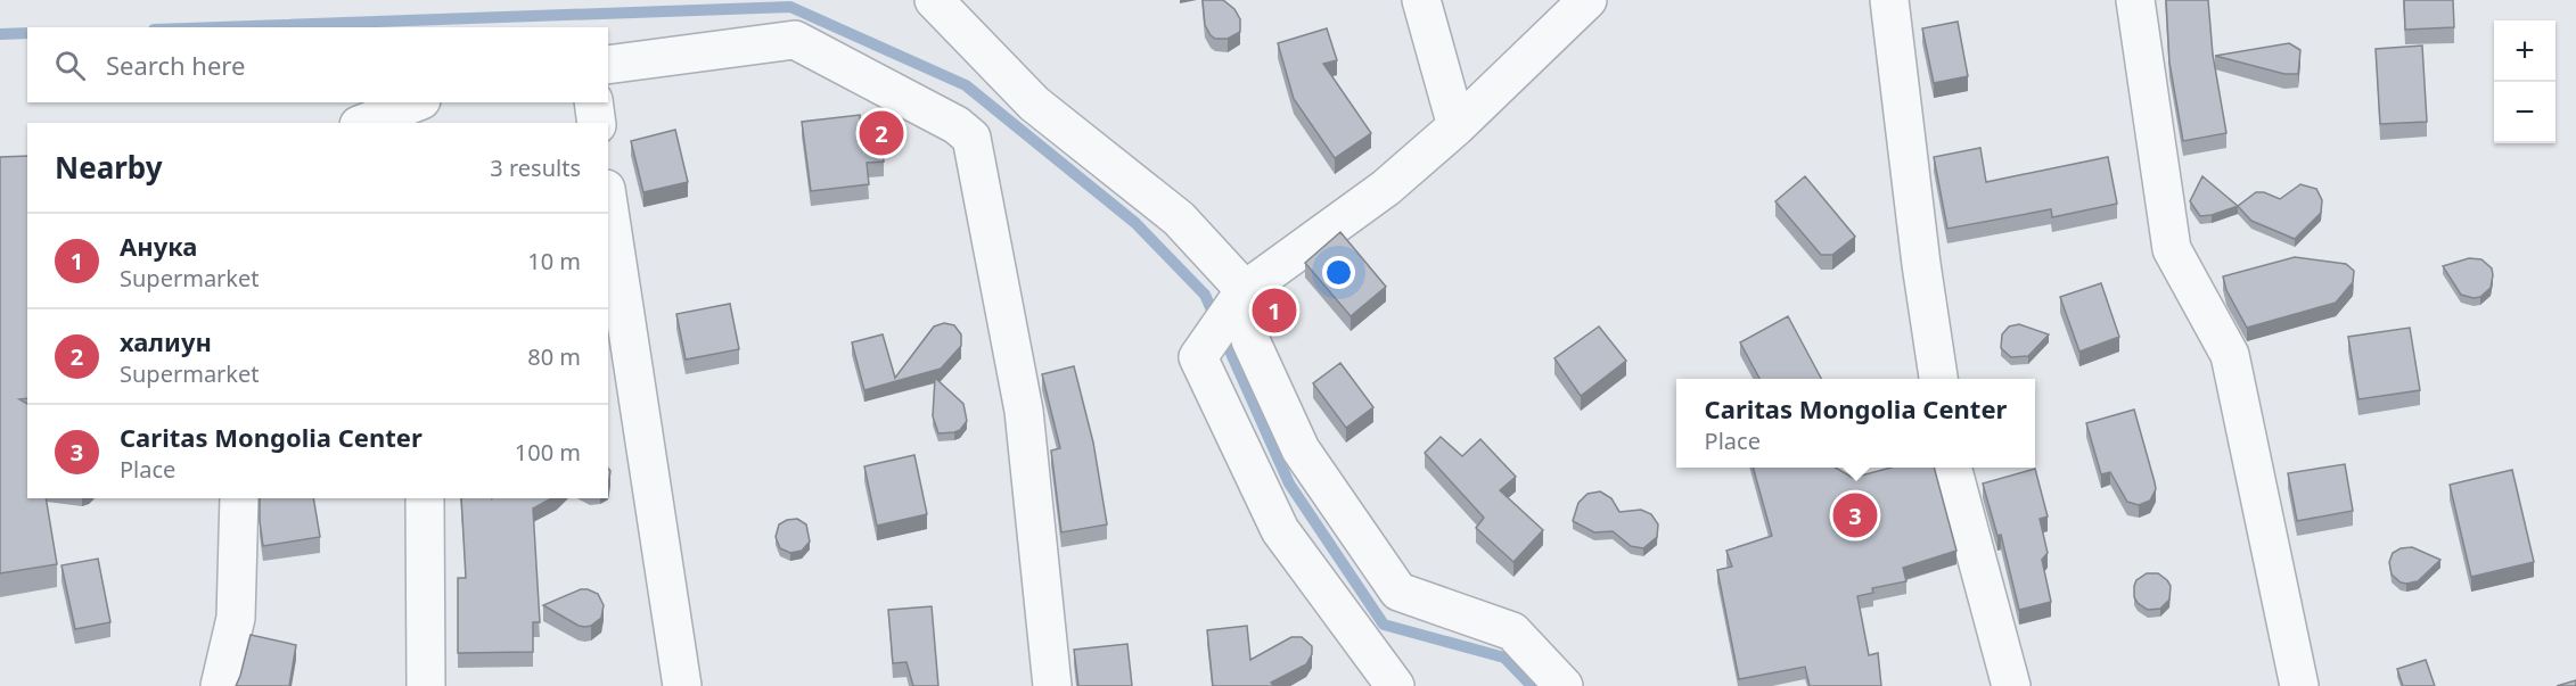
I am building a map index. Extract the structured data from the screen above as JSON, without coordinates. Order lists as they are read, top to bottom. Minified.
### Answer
{"page":{"map_buttons":["+","−"],"search":"Search here","pins":["2","1","3"],"heading":["Nearby","3 results"],"list":[{"mark":"1","name":"Анука","note":"Supermarket","value":"10 m"},{"mark":"2","name":"халиун","note":"Supermarket","value":"80 m"},{"mark":"3","name":"Caritas Mongolia Center","note":"Place","value":"100 m"}],"popup":["Caritas Mongolia Center","Place"]}}
